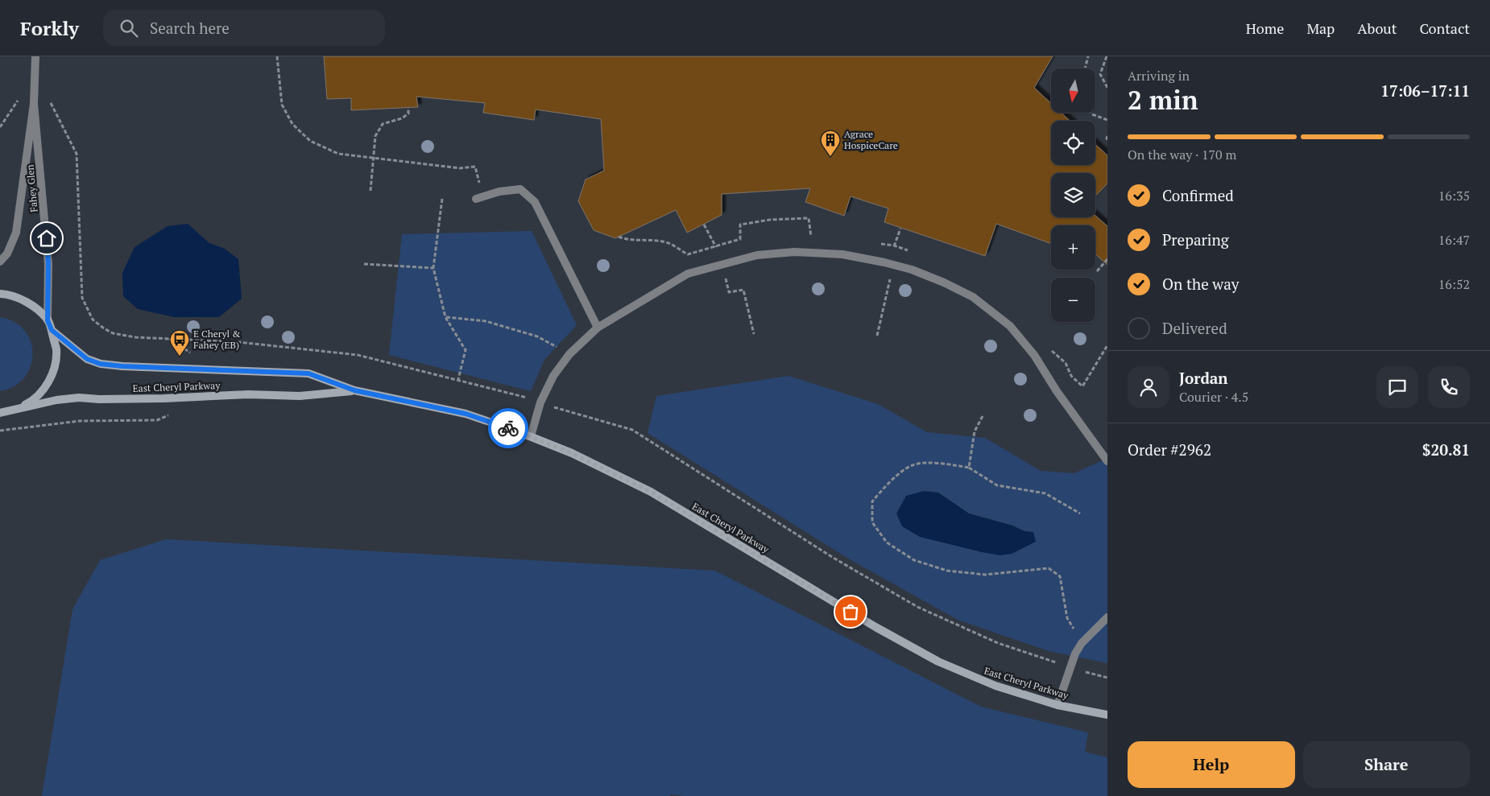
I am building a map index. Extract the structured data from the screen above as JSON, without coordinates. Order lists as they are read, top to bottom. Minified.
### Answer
{"streets":{"street":["Fahey Glen","East Cheryl Parkway"]},"places":{"building":["Agrace HospiceCare"],"bus stop":["E Cheryl & Fahey (EB)"]},"north":"bottom","page":{"header":"Forkly","search":"Search here","nav":["Home","Map","About","Contact"],"heading":["2 min","Arriving in","17:06–17:11"],"panel":["Jordan","Courier · 4.5","Order #2962","$20.81"],"map_buttons":["+","−"],"bar":"On the way · 170 m","list":[["Confirmed","16:35"],["Preparing","16:47"],["On the way","16:52"],"Delivered"],"buttons":["Help","Share"]}}
